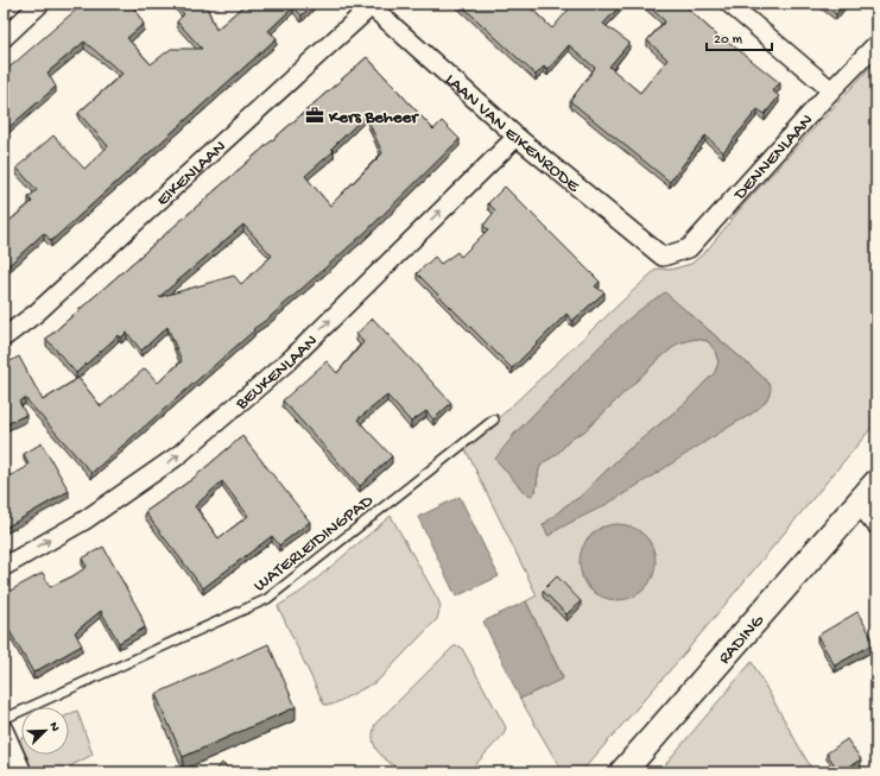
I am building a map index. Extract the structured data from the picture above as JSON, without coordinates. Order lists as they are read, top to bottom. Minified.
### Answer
{"streets":{"main road":["RADING"],"street":["LAAN VAN EIKENRODE","DENNENLAAN","EIKENLAAN","BEUKENLAAN"],"lane":["WATERLEIDINGPAD"]},"crossings":[["LAAN VAN EIKENRODE","DENNENLAAN"],["LAAN VAN EIKENRODE","EIKENLAAN"],["LAAN VAN EIKENRODE","BEUKENLAAN"]],"one_way":["BEUKENLAAN"],"places":{"office":["Kers Beheer"]},"scale_bar":"20 m","north":"top right"}
